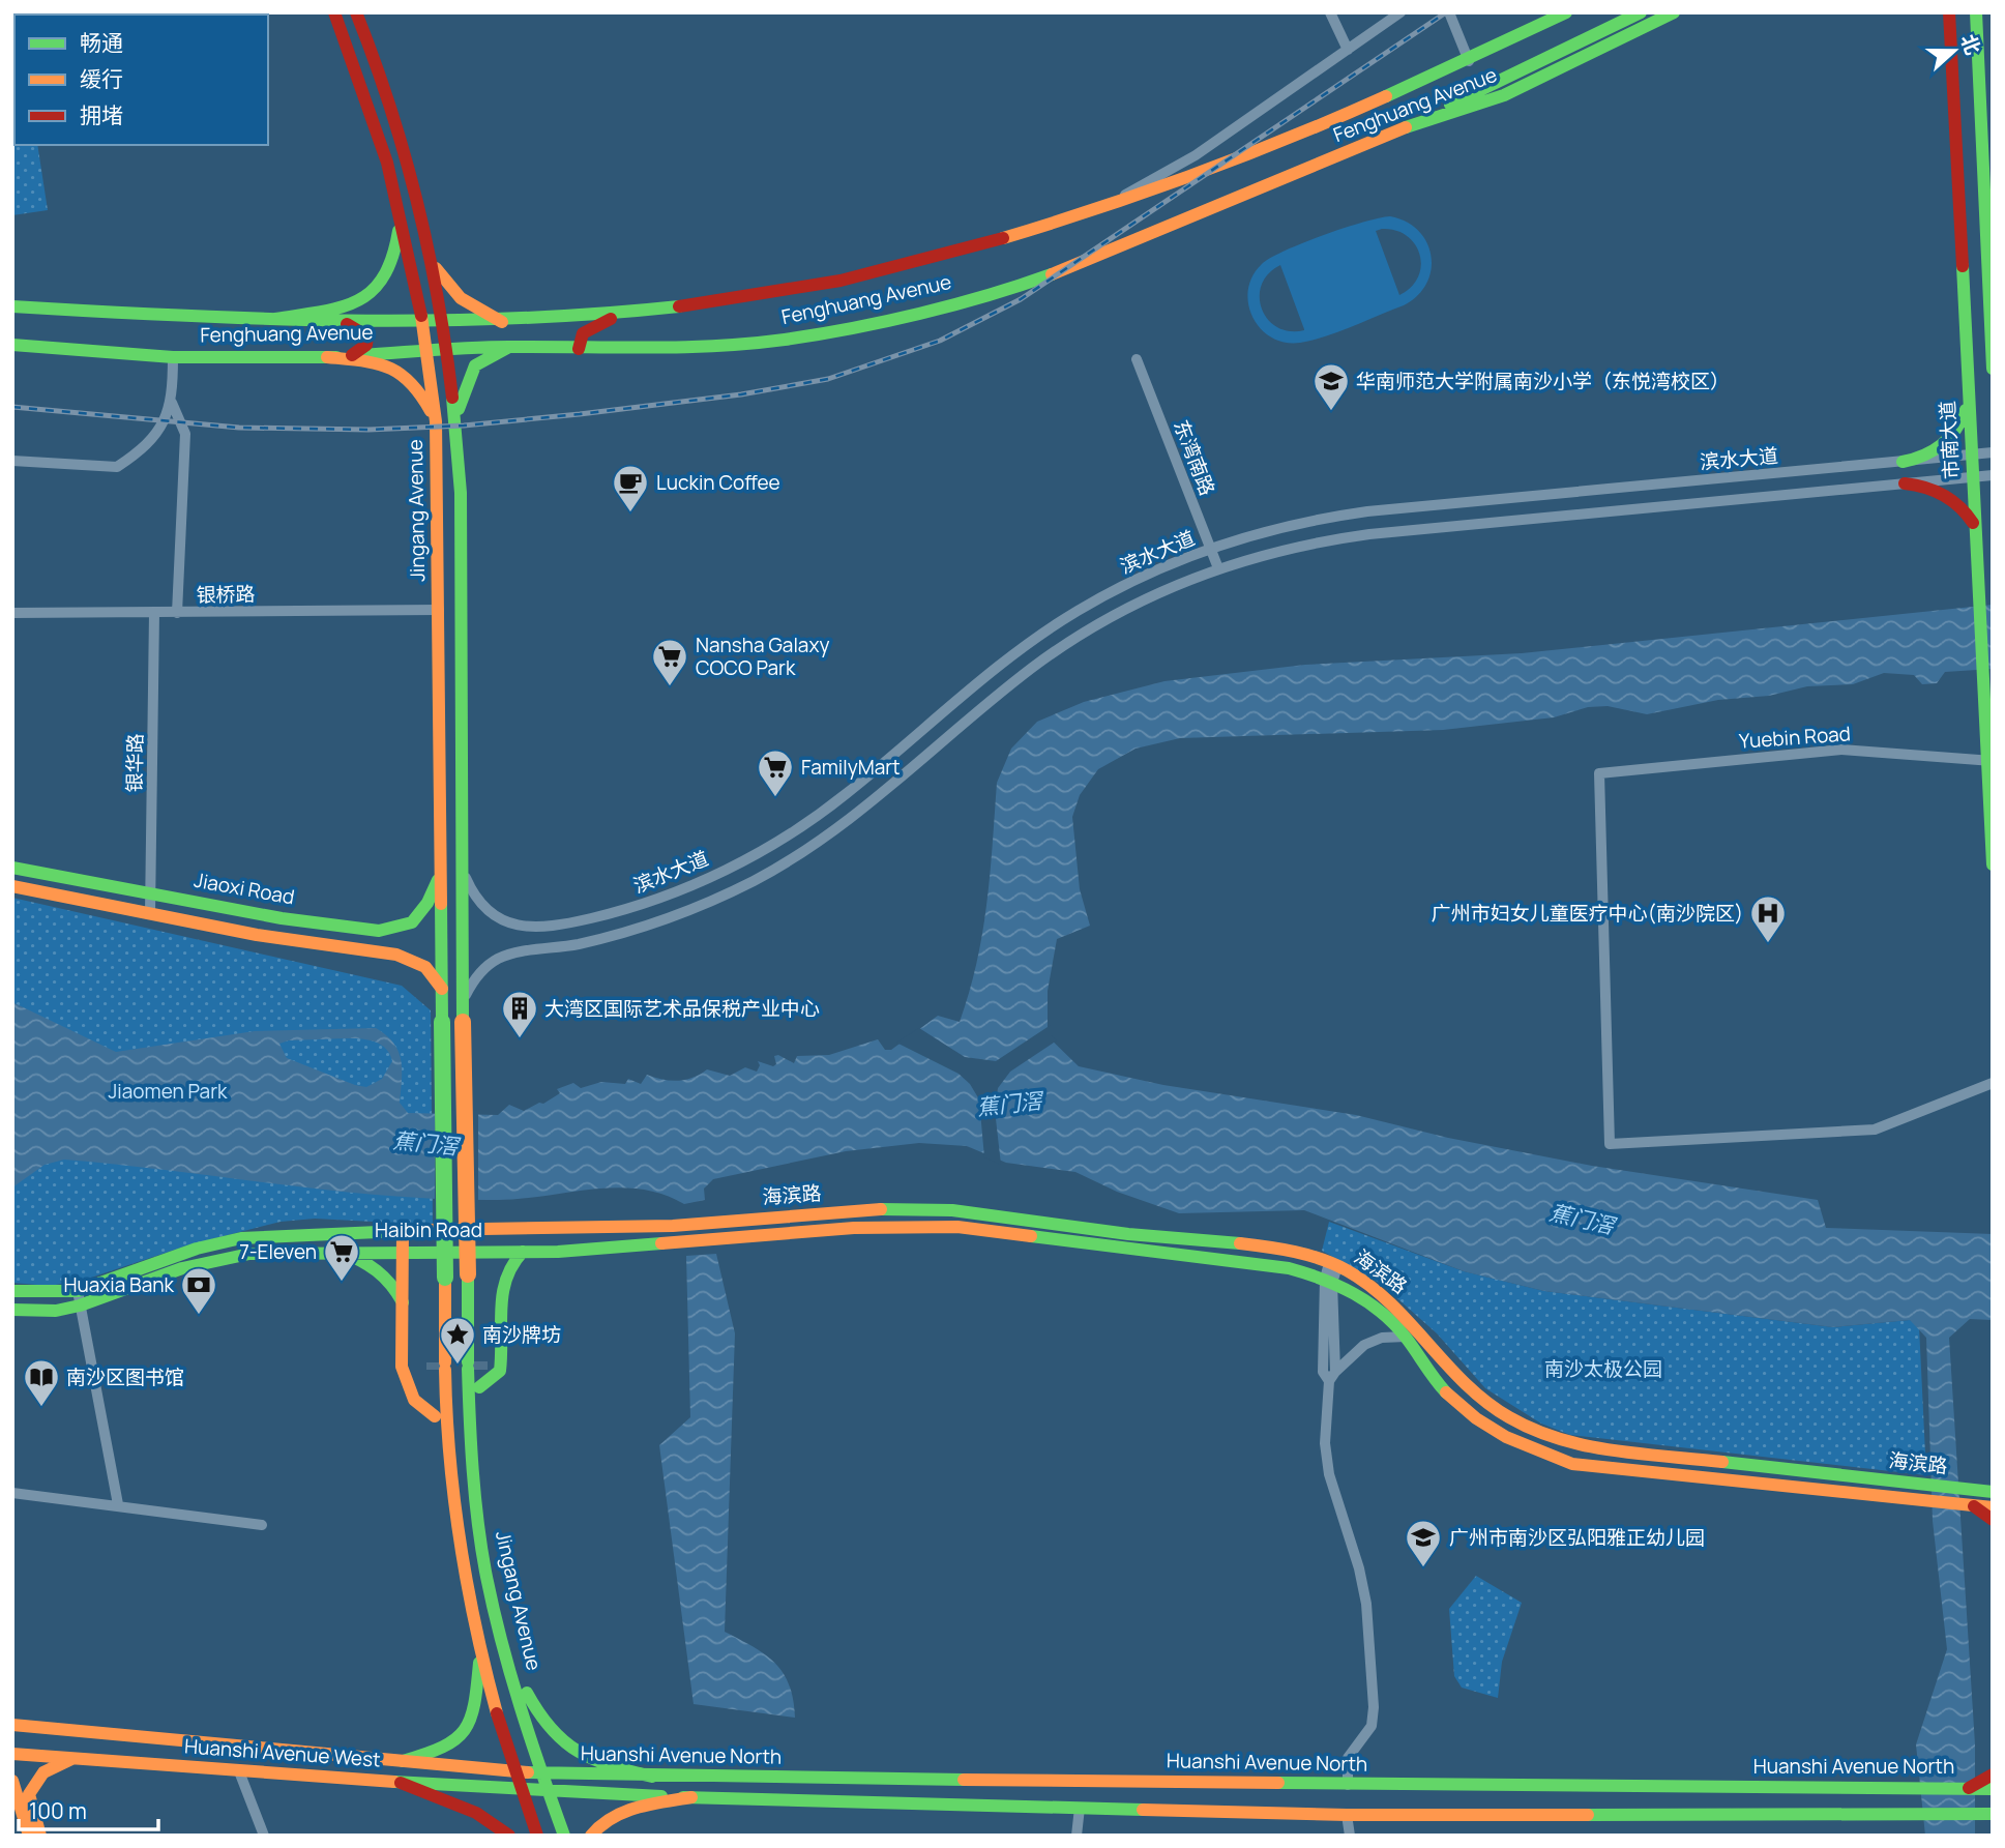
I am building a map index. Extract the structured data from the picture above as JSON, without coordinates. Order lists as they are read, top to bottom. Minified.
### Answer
{"streets":{"main road":["Fenghuang Avenue","市南大道","Jingang Avenue","Jiaoxi Road","海滨路","Haibin Road","Huanshi Avenue West","Huanshi Avenue North"],"street":["东湾南路","滨水大道","银桥路","Yuebin Road","银华路"]},"crossings":[["Fenghuang Avenue","Jingang Avenue"],["市南大道","滨水大道"],["市南大道","Yuebin Road"],["东湾南路","滨水大道"],["Jingang Avenue","银桥路"],["Jingang Avenue","Jiaoxi Road"],["Jingang Avenue","Huanshi Avenue West"],["Jingang Avenue","Huanshi Avenue North"],["银桥路","银华路"],["银华路","Jiaoxi Road"],["海滨路","Haibin Road"],["Huanshi Avenue West","Huanshi Avenue North"]],"water":["蕉门滘"],"parks":["Jiaomen Park","南沙太极公园"],"places":{"school or university":["华南师范大学附属南沙小学（东悦湾校区）","广州市南沙区弘阳雅正幼儿园"],"cafe":["Luckin Coffee"],"supermarket":["Nansha Galaxy COCO Park","FamilyMart","7-Eleven"],"hospital":["广州市妇女儿童医疗中心(南沙院区)"],"building":["大湾区国际艺术品保税产业中心"],"bank":["Huaxia Bank"],"place":["南沙牌坊"],"library":["南沙区图书馆"]},"legend":["畅通","缓行","拥堵"],"scale_bar":"100 m","north":"right"}
